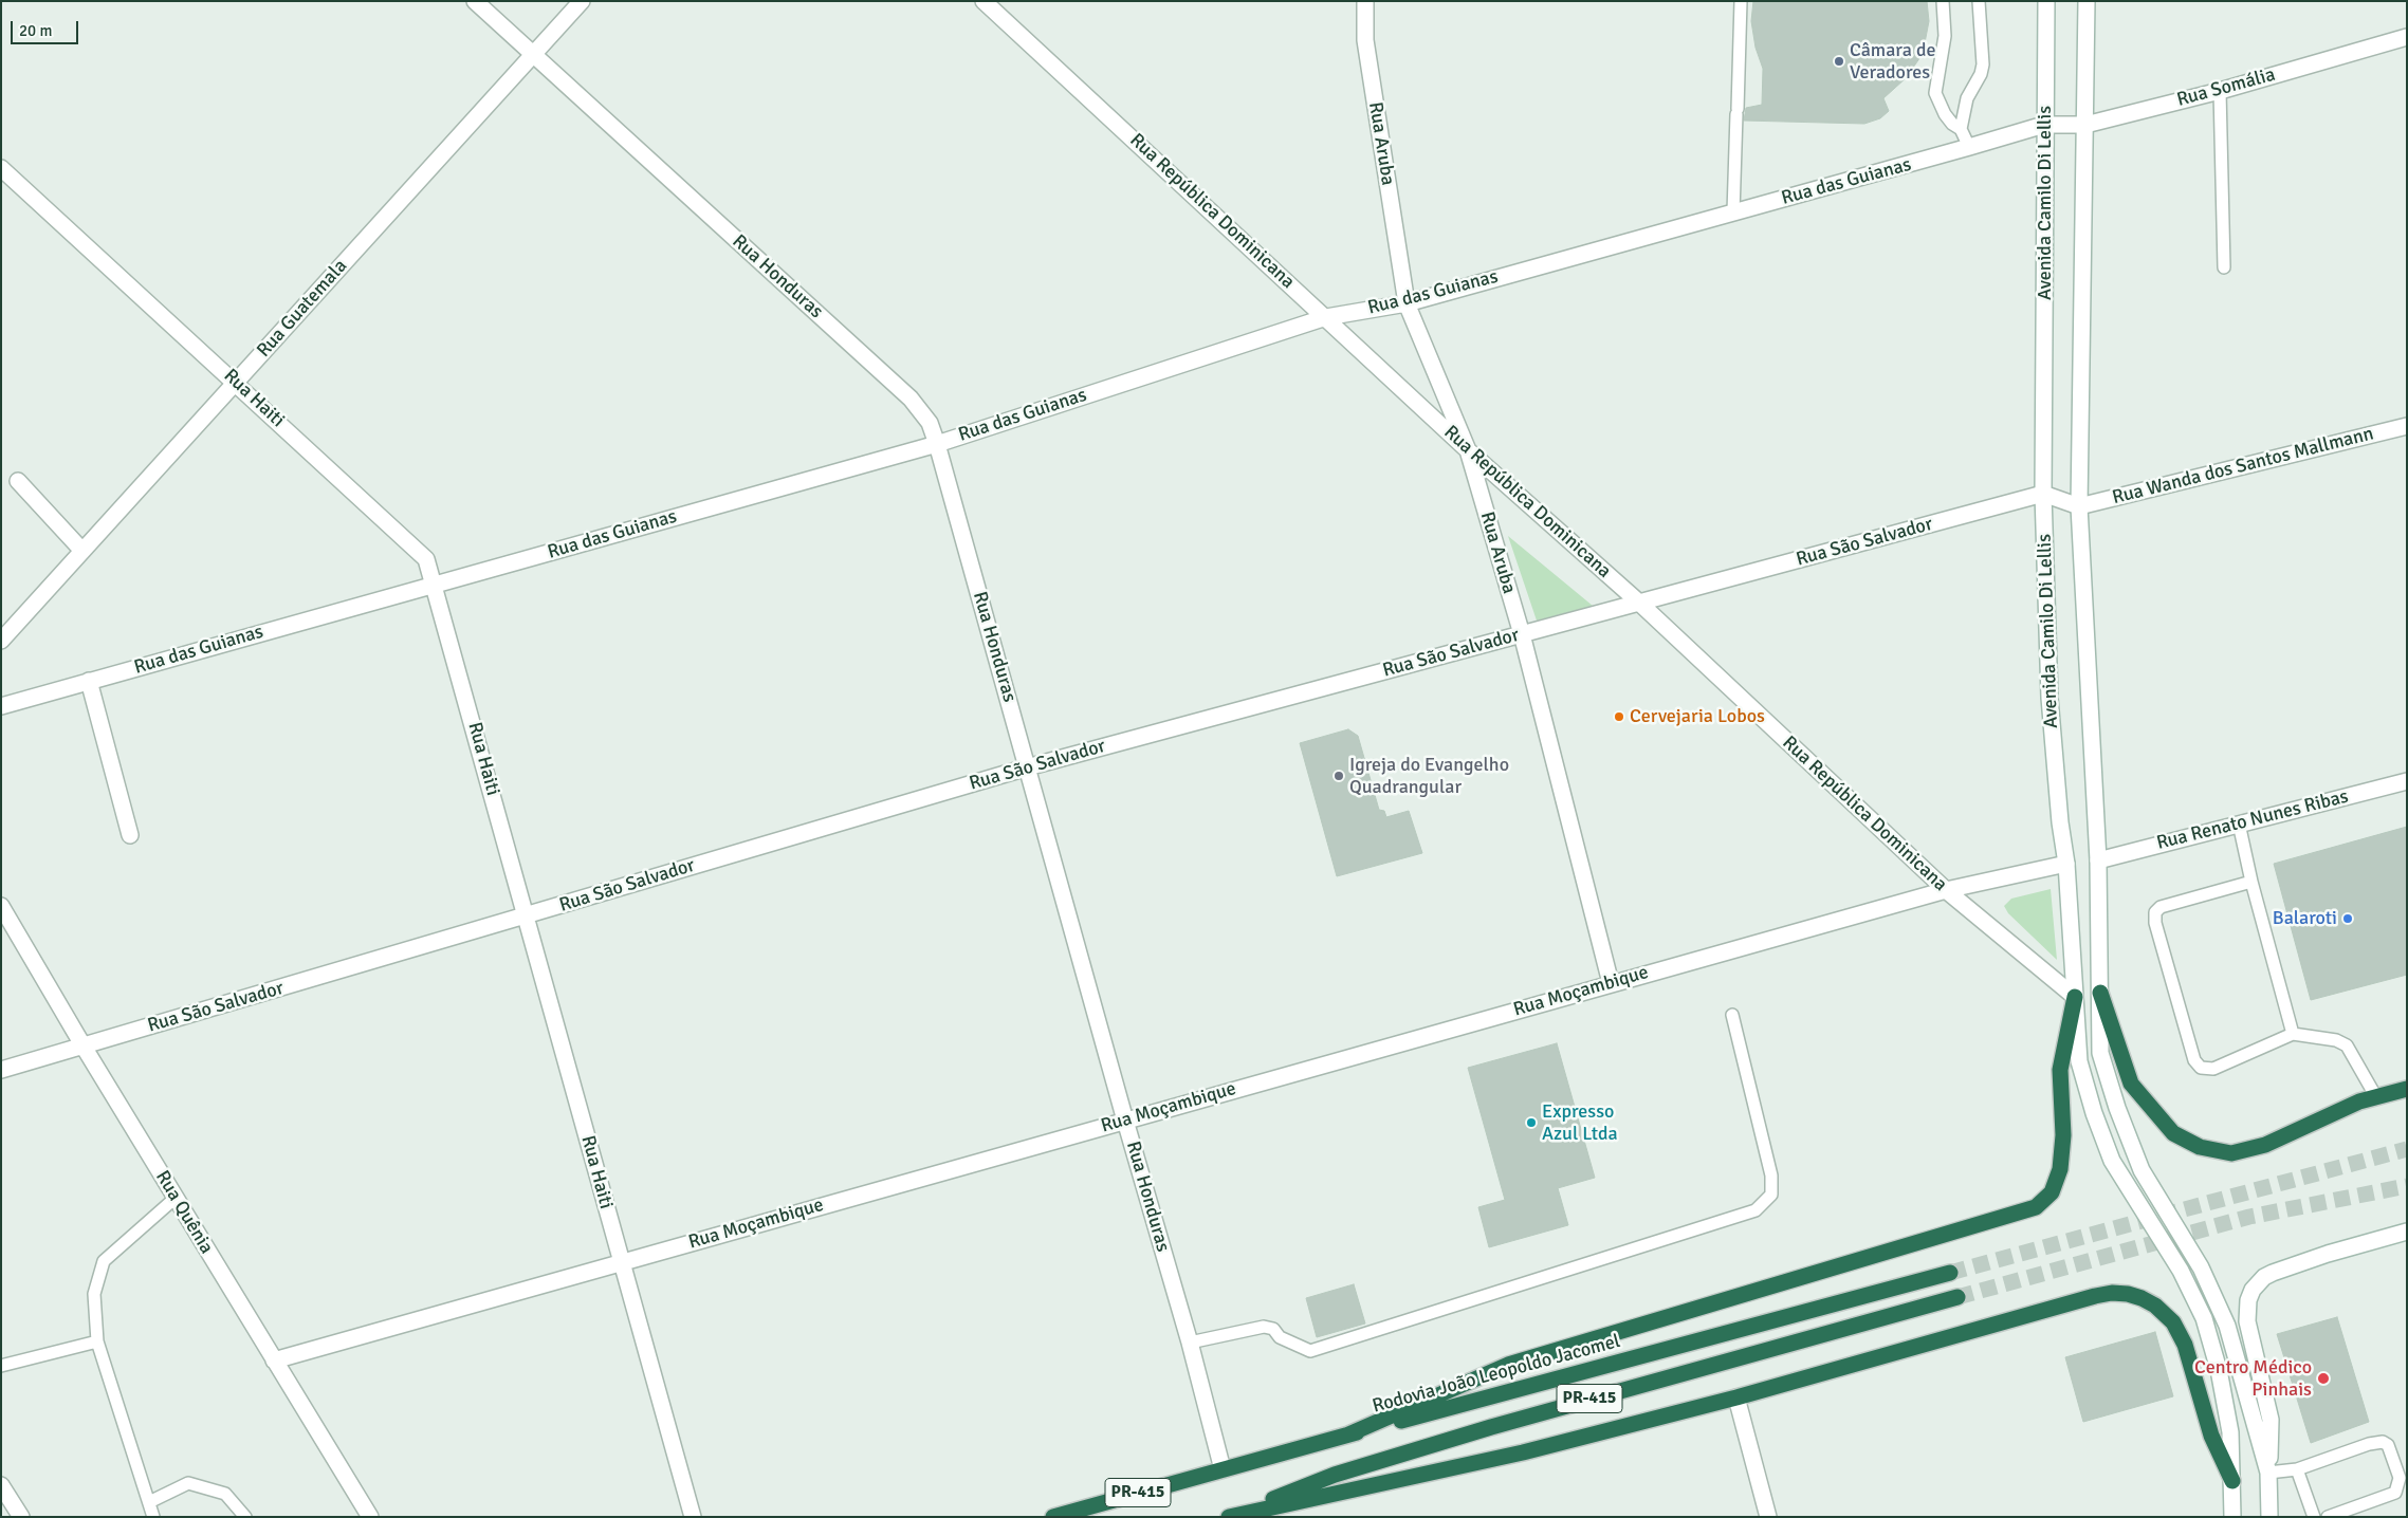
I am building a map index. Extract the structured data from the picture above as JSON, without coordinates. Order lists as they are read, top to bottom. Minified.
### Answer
{"streets":{"highway":["Rodovia João Leopoldo Jacomel","PR-415"],"street":["Rua Somália","Rua Aruba","Rua das Guianas","Avenida Camilo Di Lellis","Rua República Dominicana","Rua Honduras","Rua Guatemala","Rua Haiti","Rua Wanda dos Santos Mallmann","Rua São Salvador","Rua Renato Nunes Ribas","Rua Moçambique","Rua Quênia"]},"crossings":[["Rua Somália","Rua das Guianas"],["Rua Somália","Avenida Camilo Di Lellis"],["Rua Aruba","Rua das Guianas"],["Rua Aruba","Rua República Dominicana"],["Rua Aruba","Rua São Salvador"],["Rua Aruba","Rua Moçambique"],["Rua das Guianas","Avenida Camilo Di Lellis"],["Rua das Guianas","Rua República Dominicana"],["Rua das Guianas","Rua Honduras"],["Rua das Guianas","Rua Haiti"],["Avenida Camilo Di Lellis","Rua República Dominicana"],["Avenida Camilo Di Lellis","Rua Wanda dos Santos Mallmann"],["Avenida Camilo Di Lellis","Rua São Salvador"],["Avenida Camilo Di Lellis","Rua Renato Nunes Ribas"],["Avenida Camilo Di Lellis","Rua Moçambique"],["Rua República Dominicana","Rua São Salvador"],["Rua República Dominicana","Rua Moçambique"],["Rua Honduras","Rua Guatemala"],["Rua Honduras","Rua São Salvador"],["Rua Honduras","Rua Moçambique"],["Rua Honduras","Rodovia João Leopoldo Jacomel"],["Rua Guatemala","Rua Haiti"],["Rua Haiti","Rua São Salvador"],["Rua Haiti","Rua Moçambique"],["Rua São Salvador","Rua Quênia"],["Rua Moçambique","Rua Quênia"]],"places":["Câmara de Veradores","Cervejaria Lobos","Igreja do Evangelho Quadrangular","Balaroti","Expresso Azul Ltda","Centro Médico Pinhais"],"scale_bar":"20 m"}
